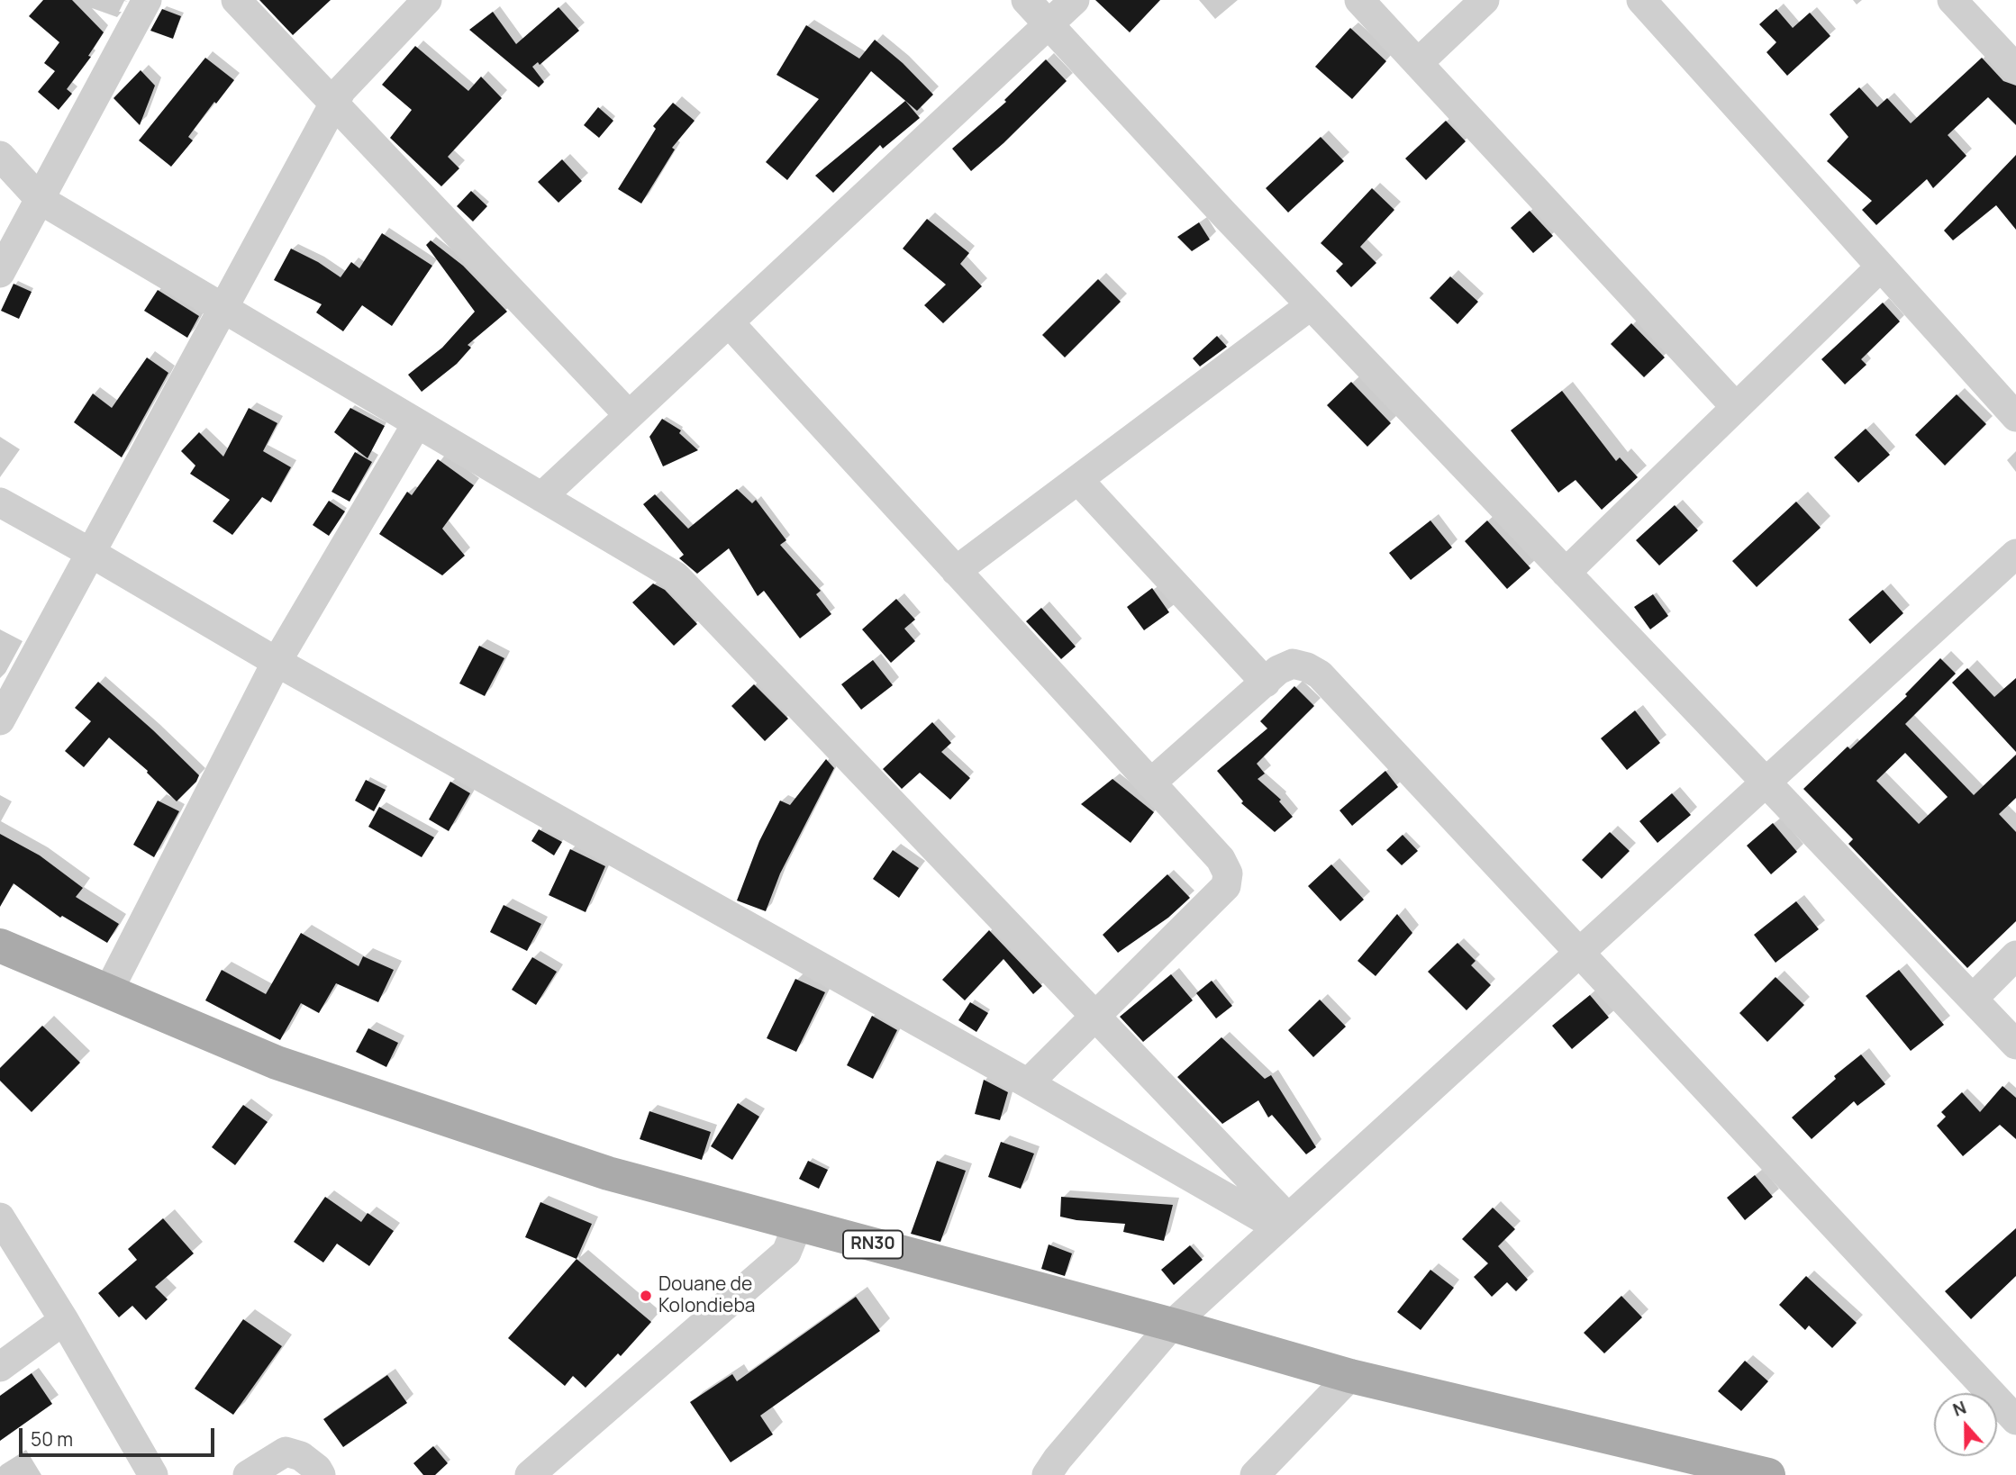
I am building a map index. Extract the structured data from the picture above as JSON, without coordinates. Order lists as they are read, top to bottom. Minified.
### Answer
{"streets":{"main road":["RN30"]},"places":["Douane de Kolondieba"],"scale_bar":"50 m","north":"top"}
